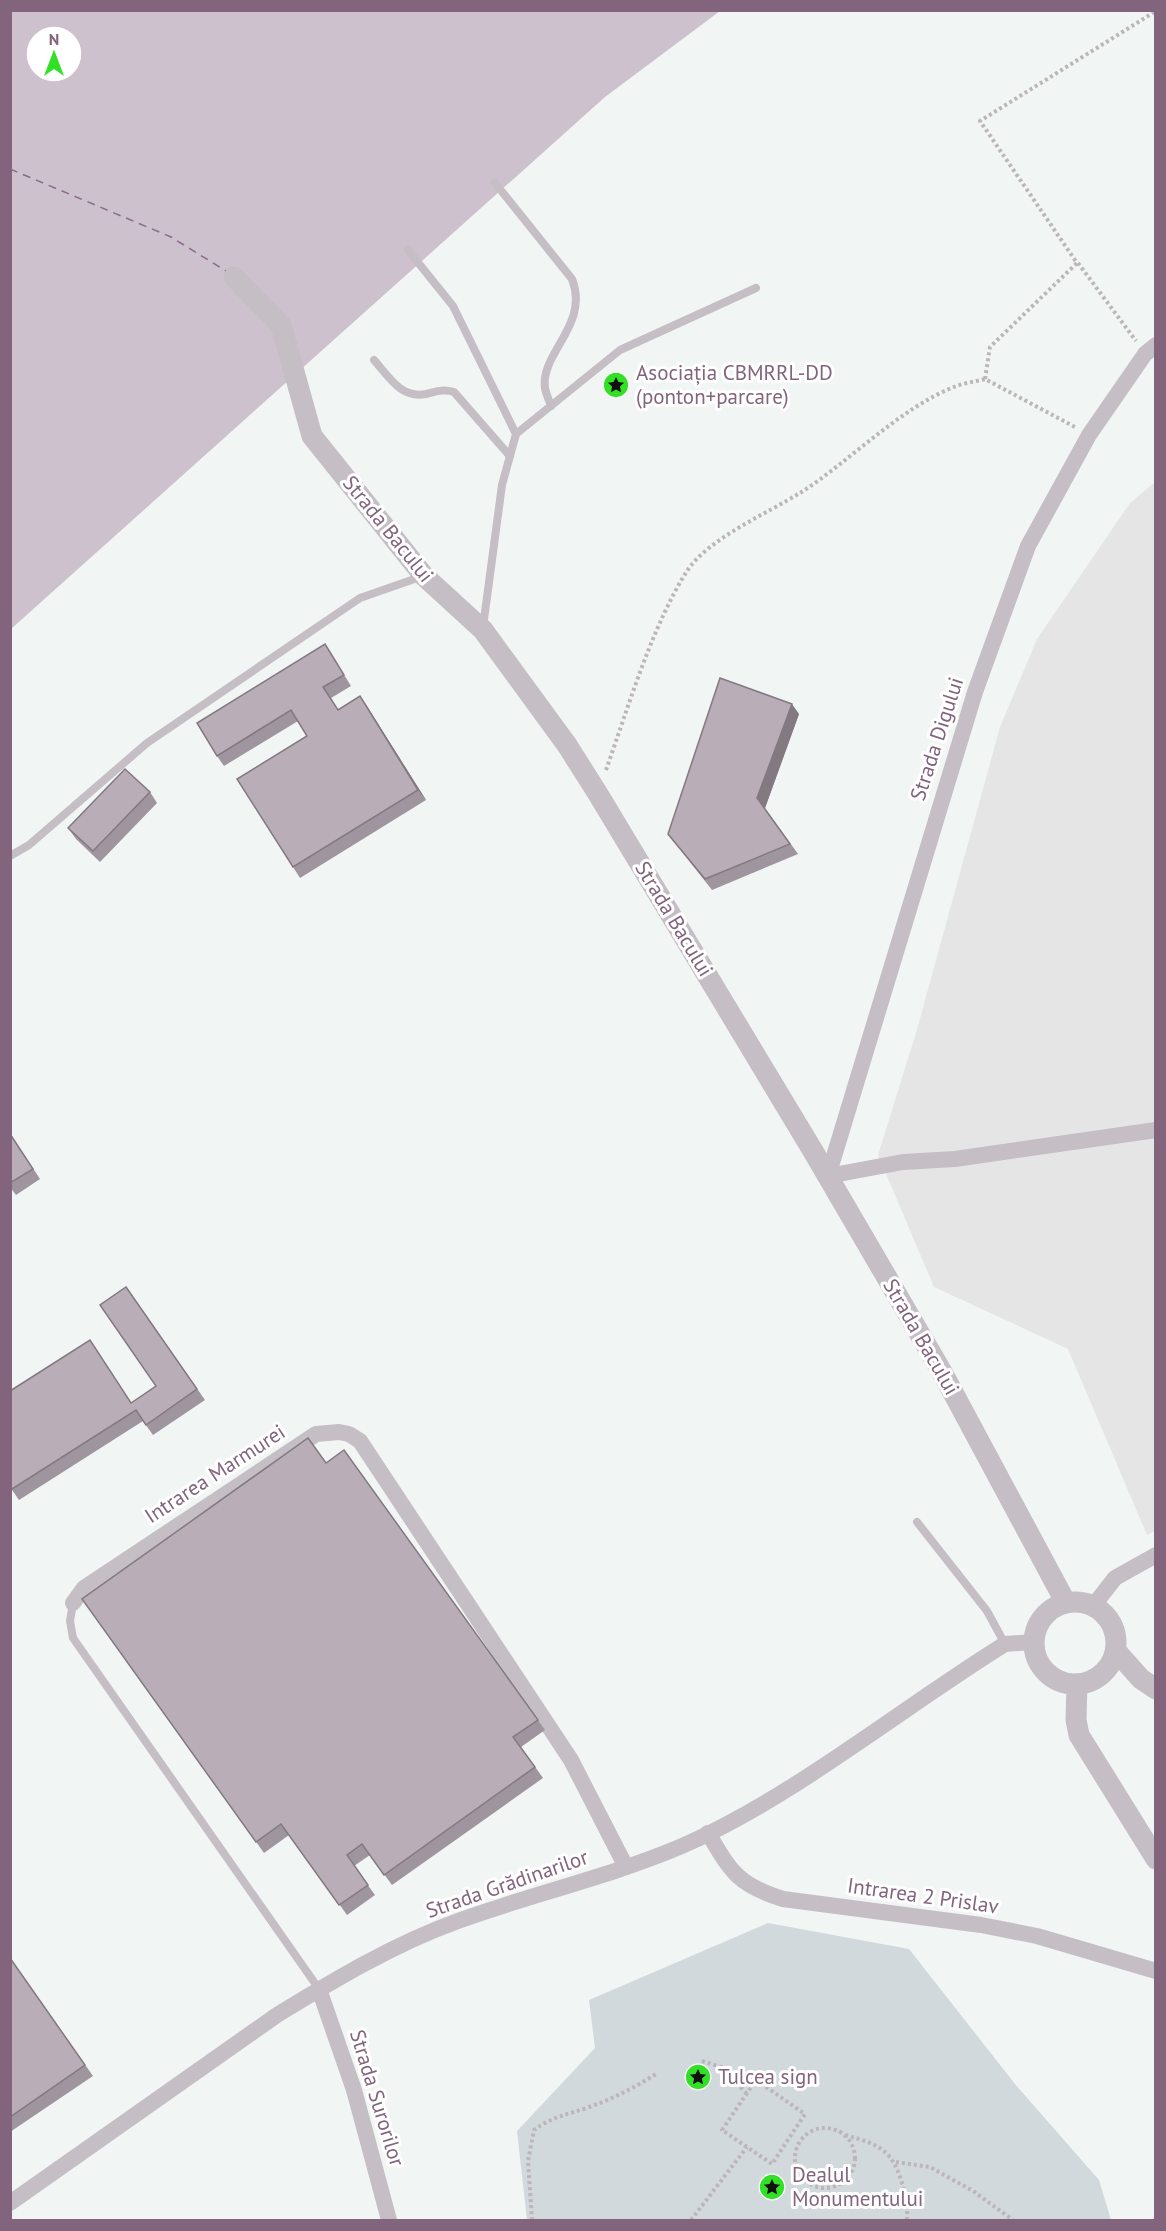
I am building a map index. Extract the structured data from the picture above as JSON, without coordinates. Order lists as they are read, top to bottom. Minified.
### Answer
{"streets":{"street":["Strada Bacului","Strada Digului","Intrarea Marmurei","Strada Grădinarilor","Intrarea 2 Prislav","Strada Surorilor"]},"crossings":[["Strada Bacului","Strada Digului"],["Strada Bacului","Strada Grădinarilor"],["Intrarea Marmurei","Strada Grădinarilor"],["Intrarea Marmurei","Strada Surorilor"],["Strada Grădinarilor","Intrarea 2 Prislav"],["Strada Grădinarilor","Strada Surorilor"]],"places":{"place":["Asociația CBMRRL-DD (ponton+parcare)","Tulcea sign","Dealul Monumentului"]},"north":"top"}
